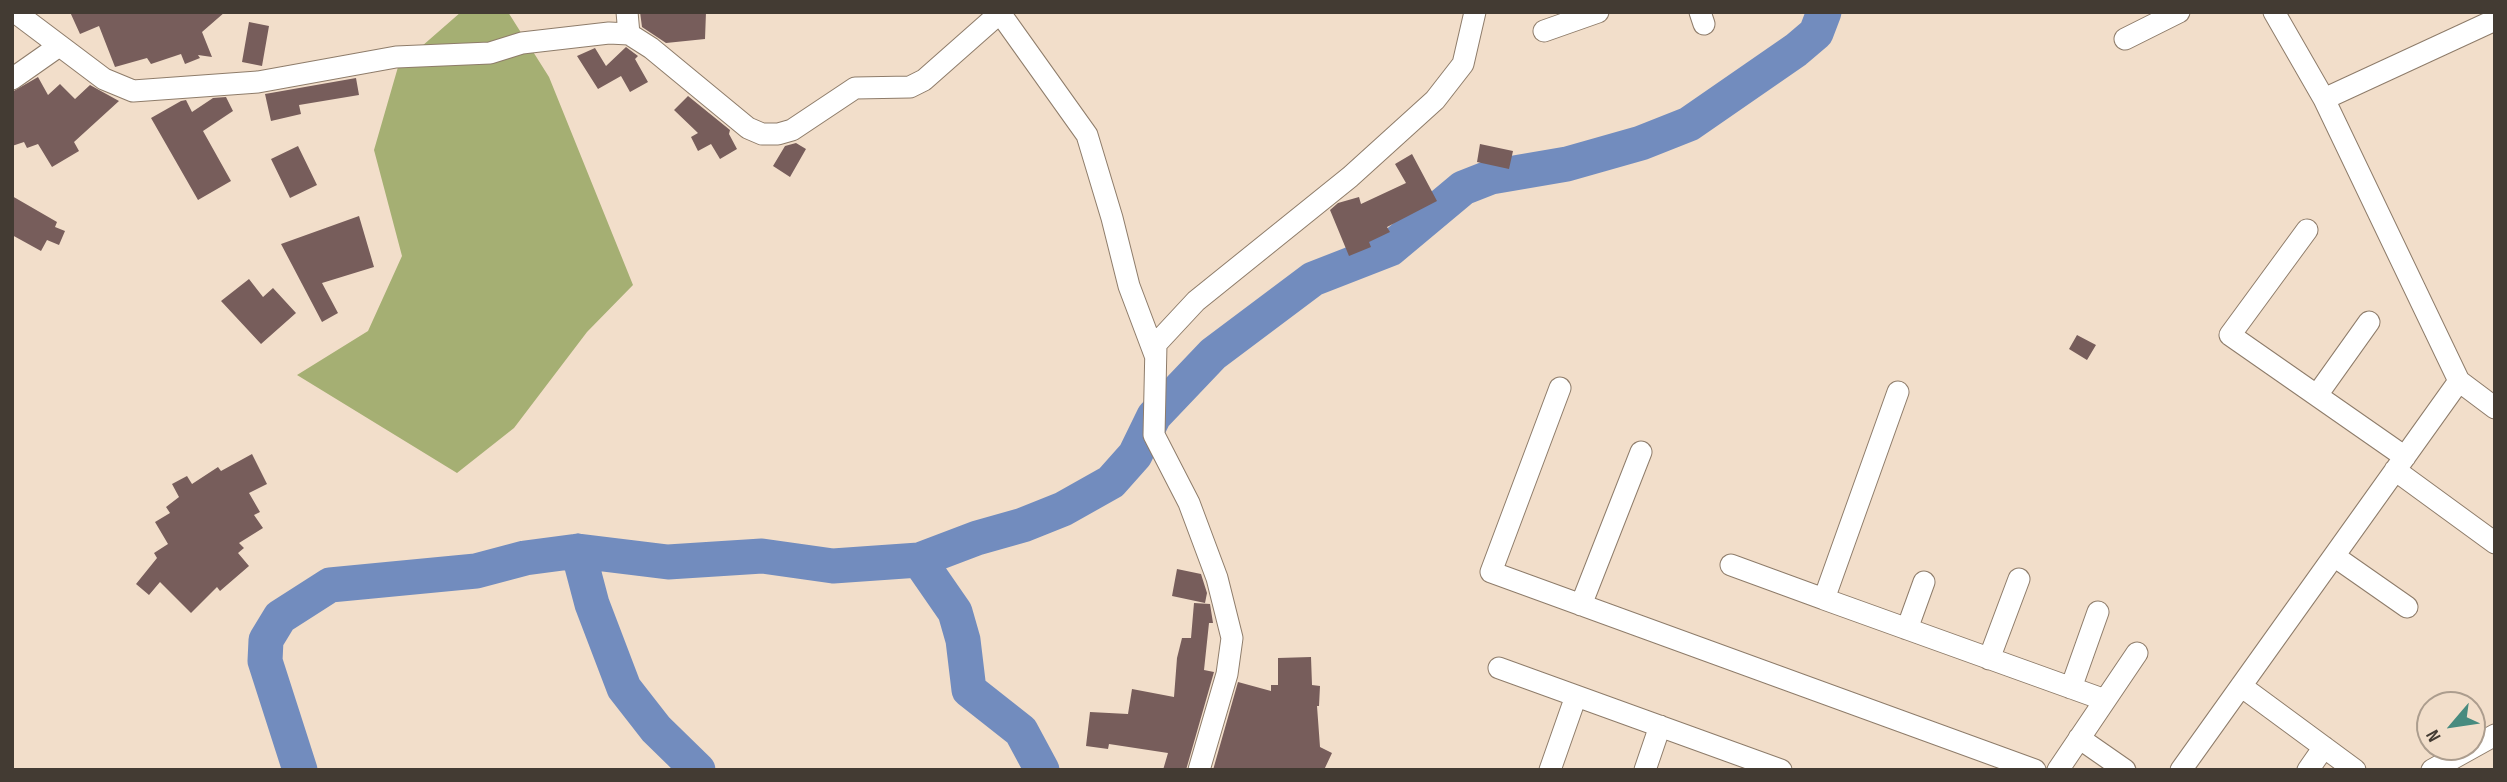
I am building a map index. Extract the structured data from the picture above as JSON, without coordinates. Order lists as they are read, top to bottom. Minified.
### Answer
{"north":"bottom left"}
